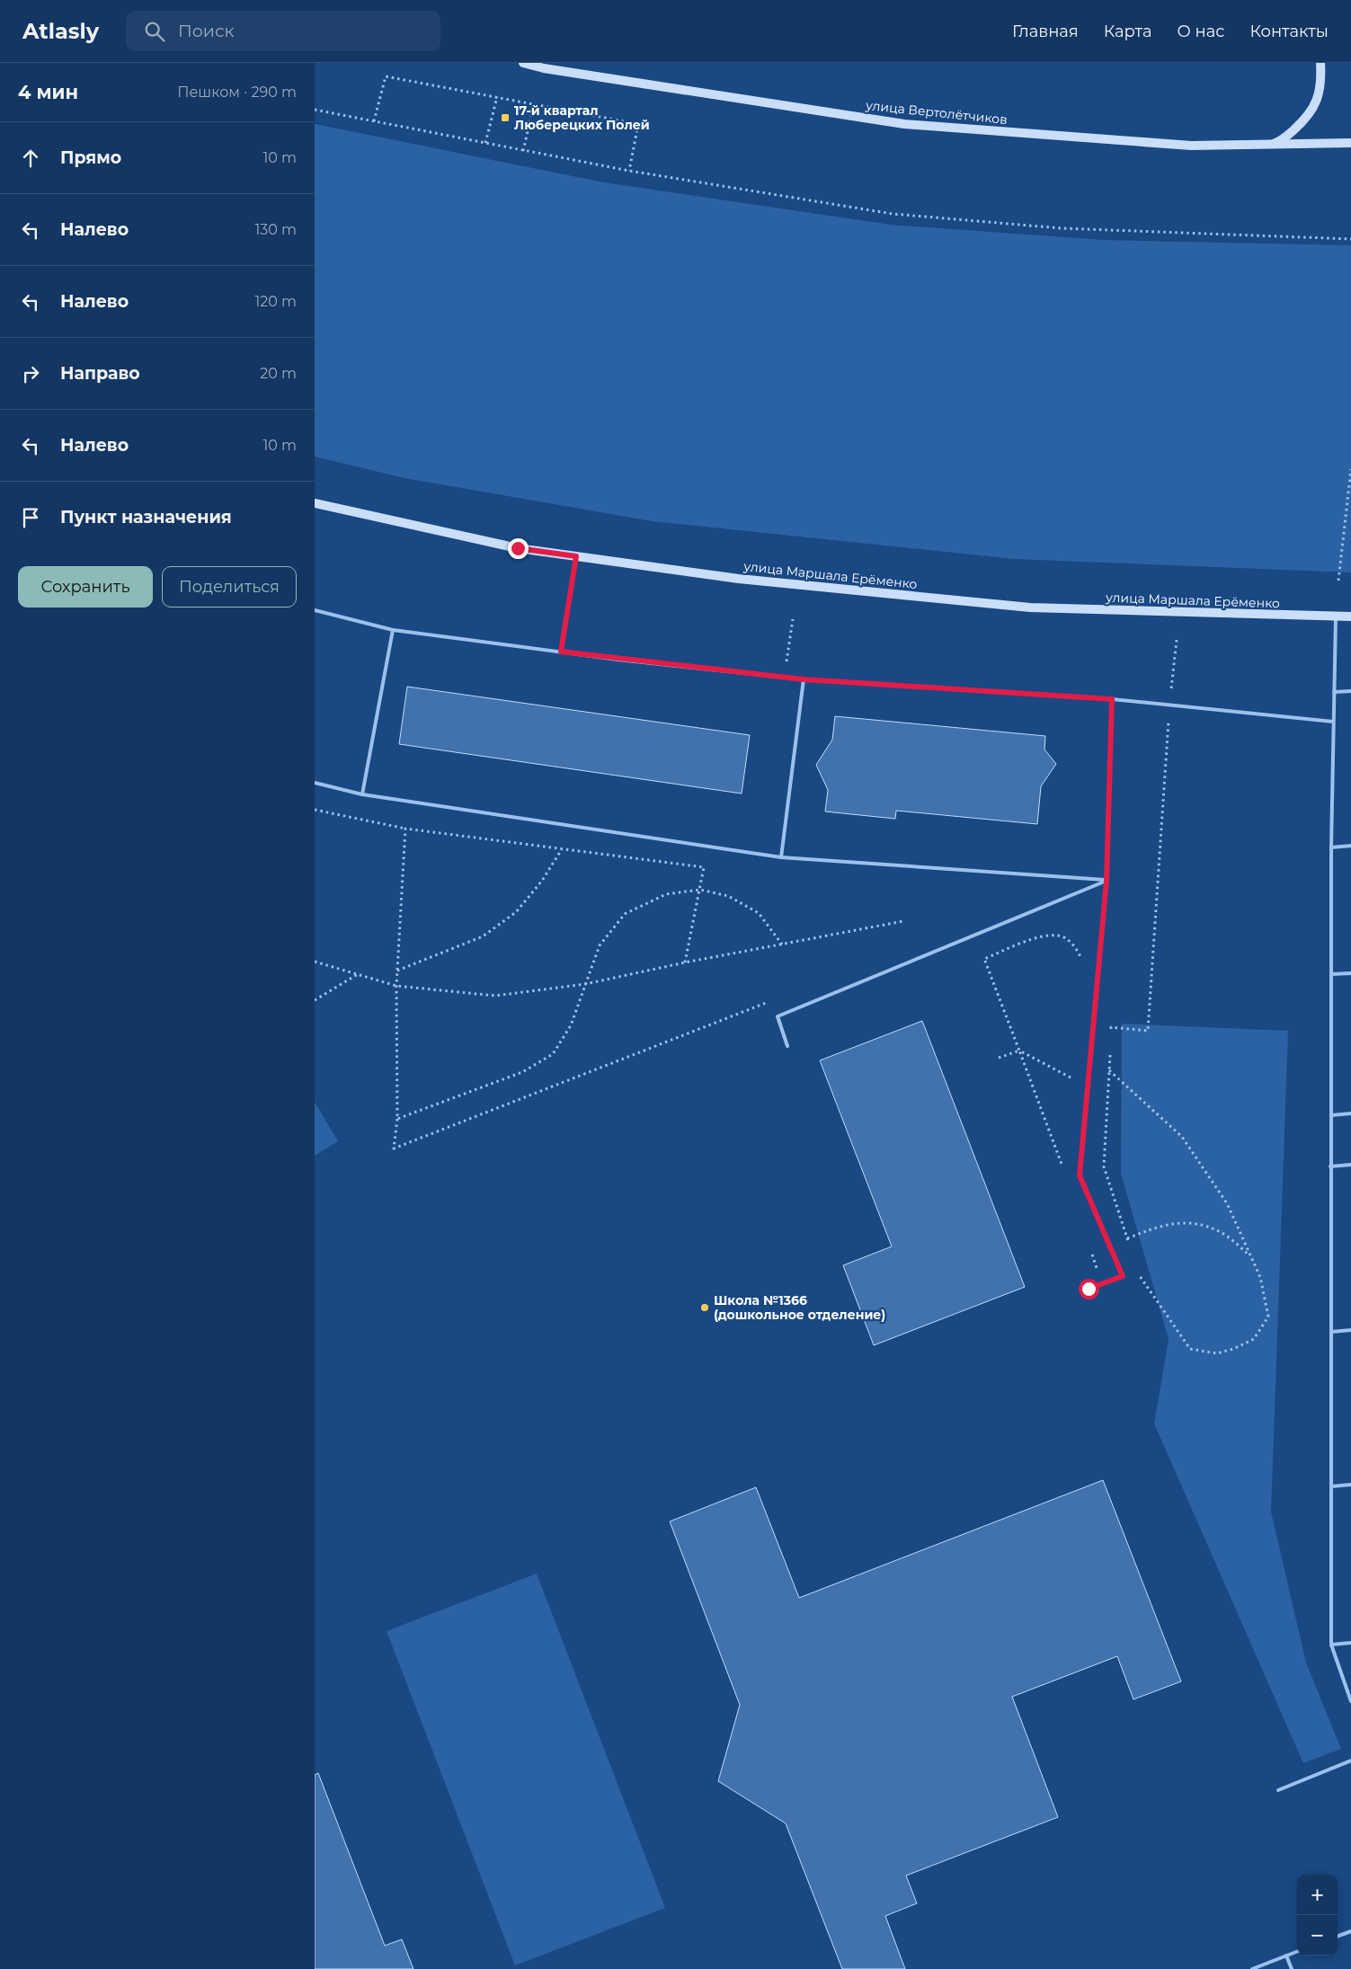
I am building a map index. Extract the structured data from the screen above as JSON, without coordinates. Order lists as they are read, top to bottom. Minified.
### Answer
{"streets":{"street":["улица Вертолётчиков","улица Маршала Ерёменко"]},"places":{"transit":["17-й квартал Люберецких Полей"],"other":["Школа №1366 (дошкольное отделение)"]},"page":{"header":"Atlasly","search":"Поиск","nav":["Главная","Карта","О нас","Контакты"],"heading":["4 мин","Пешком · 290 m"],"list":[["Прямо","10 m"],["Налево","130 m"],["Налево","120 m"],["Направо","20 m"],["Налево","10 m"],"Пункт назначения"],"buttons":["Сохранить","Поделиться"],"map_buttons":["+","−"]}}
